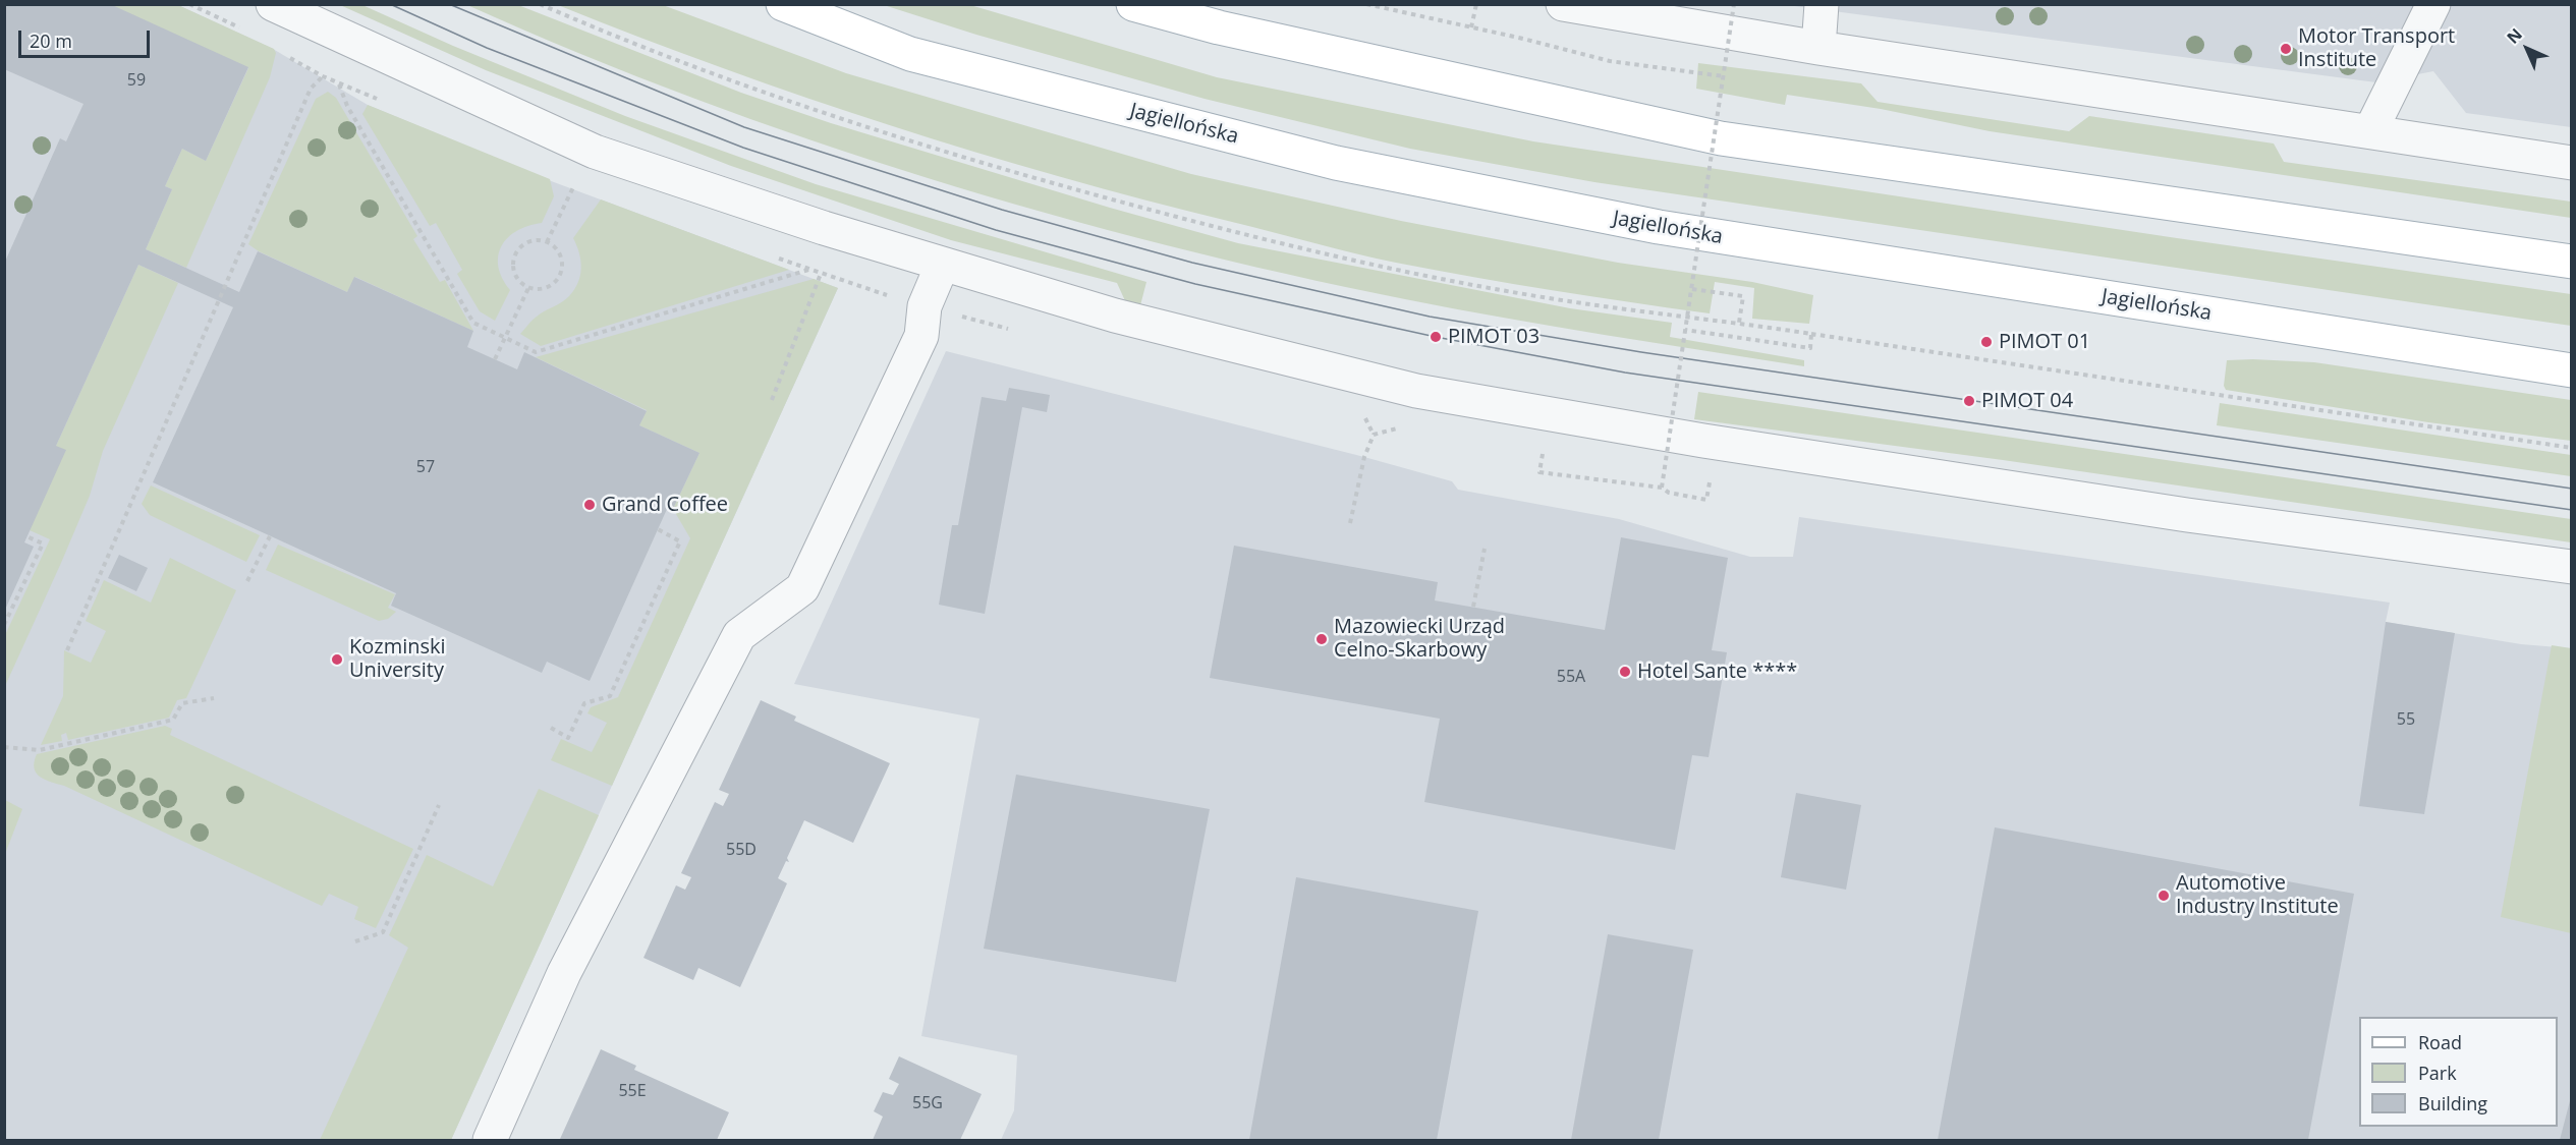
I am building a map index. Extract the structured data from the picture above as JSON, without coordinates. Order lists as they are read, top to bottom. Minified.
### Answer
{"streets":{"main road":["Jagiellońska"]},"places":["Motor Transport Institute","PIMOT 03","PIMOT 01","PIMOT 04","Grand Coffee","Mazowiecki Urząd Celno-Skarbowy","Kozminski University","Hotel Sante ****","Automotive Industry Institute"],"house_numbers":["59","57","55A","55","55D","55E","55G"],"legend":["Road","Park","Building"],"scale_bar":"20 m","north":"top left"}
